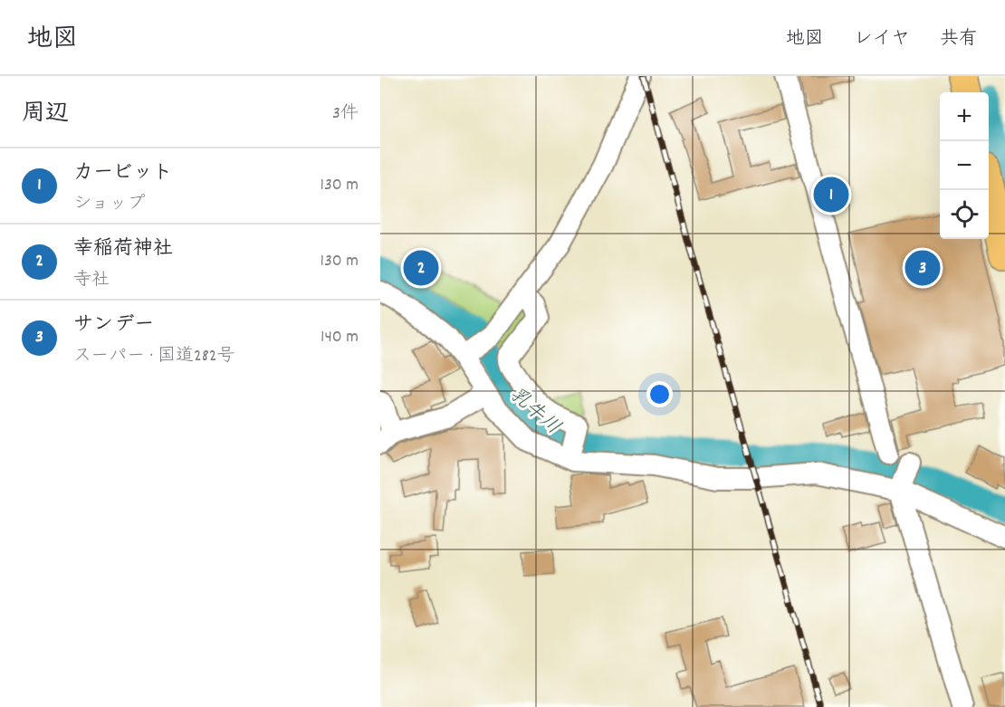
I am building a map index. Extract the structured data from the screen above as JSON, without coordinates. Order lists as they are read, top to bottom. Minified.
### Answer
{"water":["乳牛川"],"page":{"header":"地図","nav":["地図","レイヤ","共有"],"heading":["周辺","3件"],"map_buttons":["+","−"],"list":[{"mark":"1","name":"カービット","note":"ショップ","value":"130 m"},{"mark":"2","name":"幸稲荷神社","note":"寺社","value":"130 m"},{"mark":"3","name":"サンデー","note":"スーパー · 国道282号","value":"140 m"}],"pins":["1","2","3"]}}
